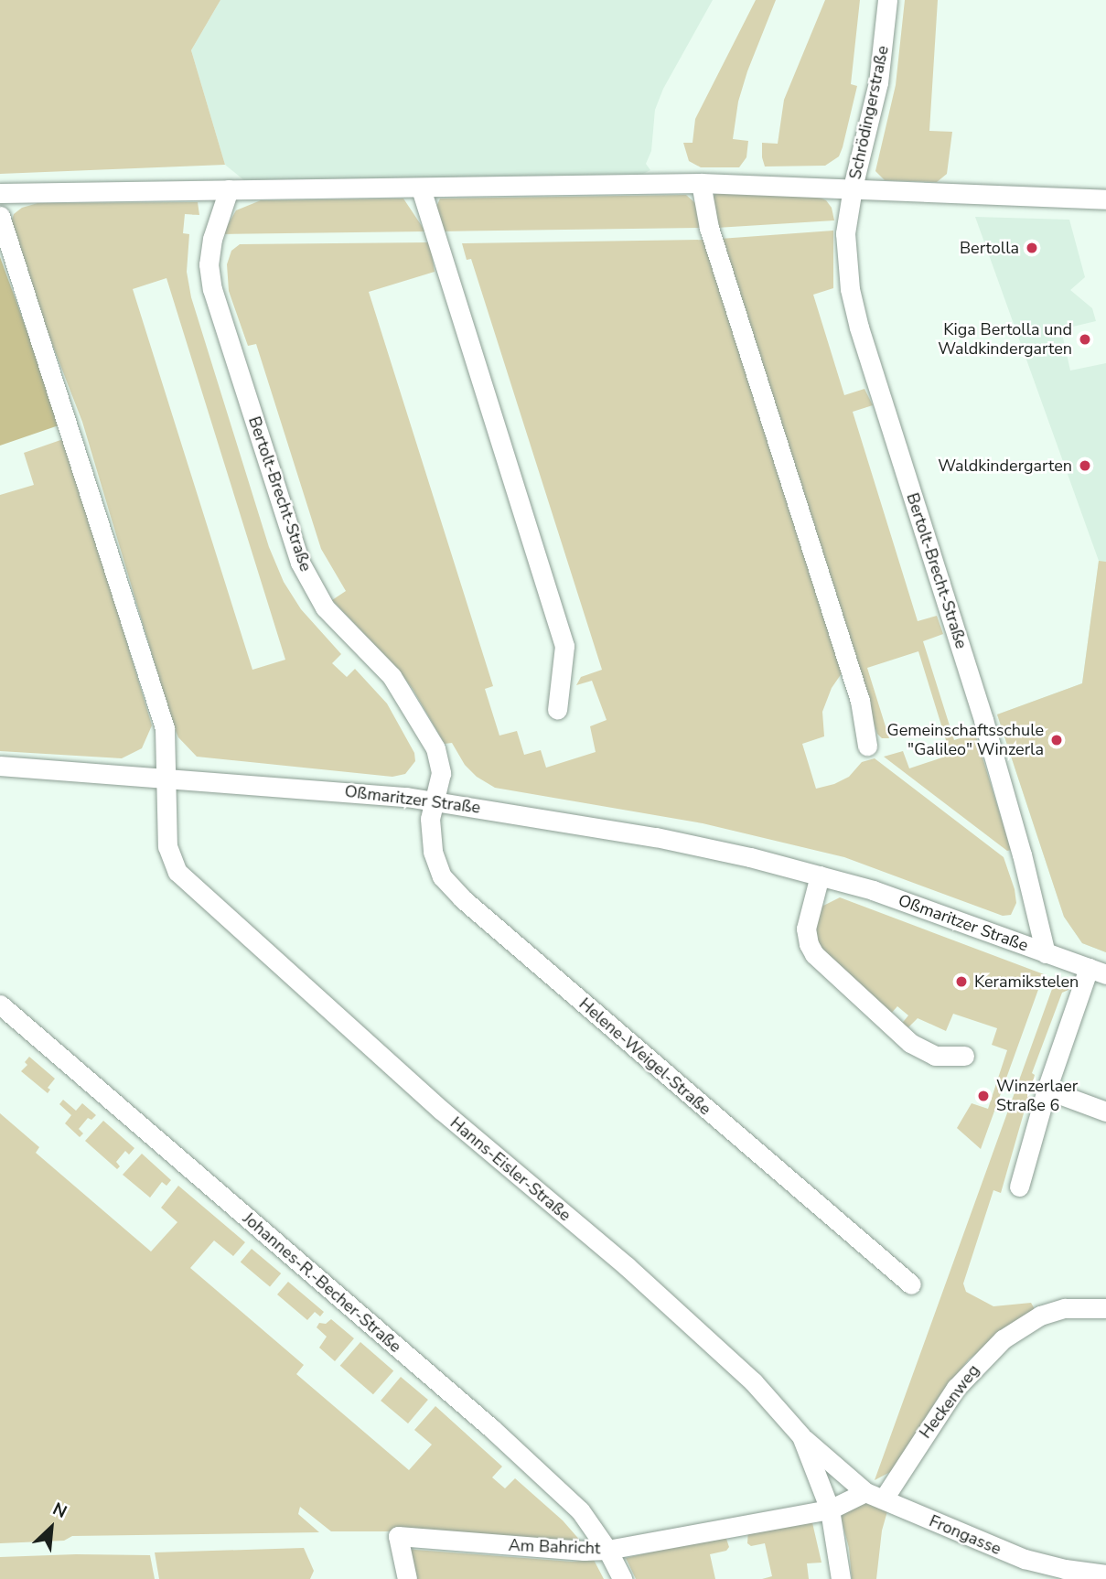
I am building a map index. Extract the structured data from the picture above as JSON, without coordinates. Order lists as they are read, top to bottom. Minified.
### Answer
{"streets":{"street":["Schrödingerstraße","Bertolt-Brecht-Straße","Oßmaritzer Straße","Helene-Weigel-Straße","Hanns-Eisler-Straße","Johannes-R.-Becher-Straße","Heckenweg","Frongasse","Am Bahricht"]},"crossings":[["Schrödingerstraße","Bertolt-Brecht-Straße"],["Bertolt-Brecht-Straße","Oßmaritzer Straße"],["Bertolt-Brecht-Straße","Helene-Weigel-Straße"],["Oßmaritzer Straße","Helene-Weigel-Straße"],["Oßmaritzer Straße","Hanns-Eisler-Straße"],["Hanns-Eisler-Straße","Frongasse"],["Hanns-Eisler-Straße","Am Bahricht"],["Johannes-R.-Becher-Straße","Am Bahricht"],["Heckenweg","Frongasse"]],"places":["Bertolla","Kiga Bertolla und Waldkindergarten","Waldkindergarten","Gemeinschaftsschule \"Galileo\" Winzerla","Keramikstelen","Winzerlaer Straße 6"],"north":"top right"}
